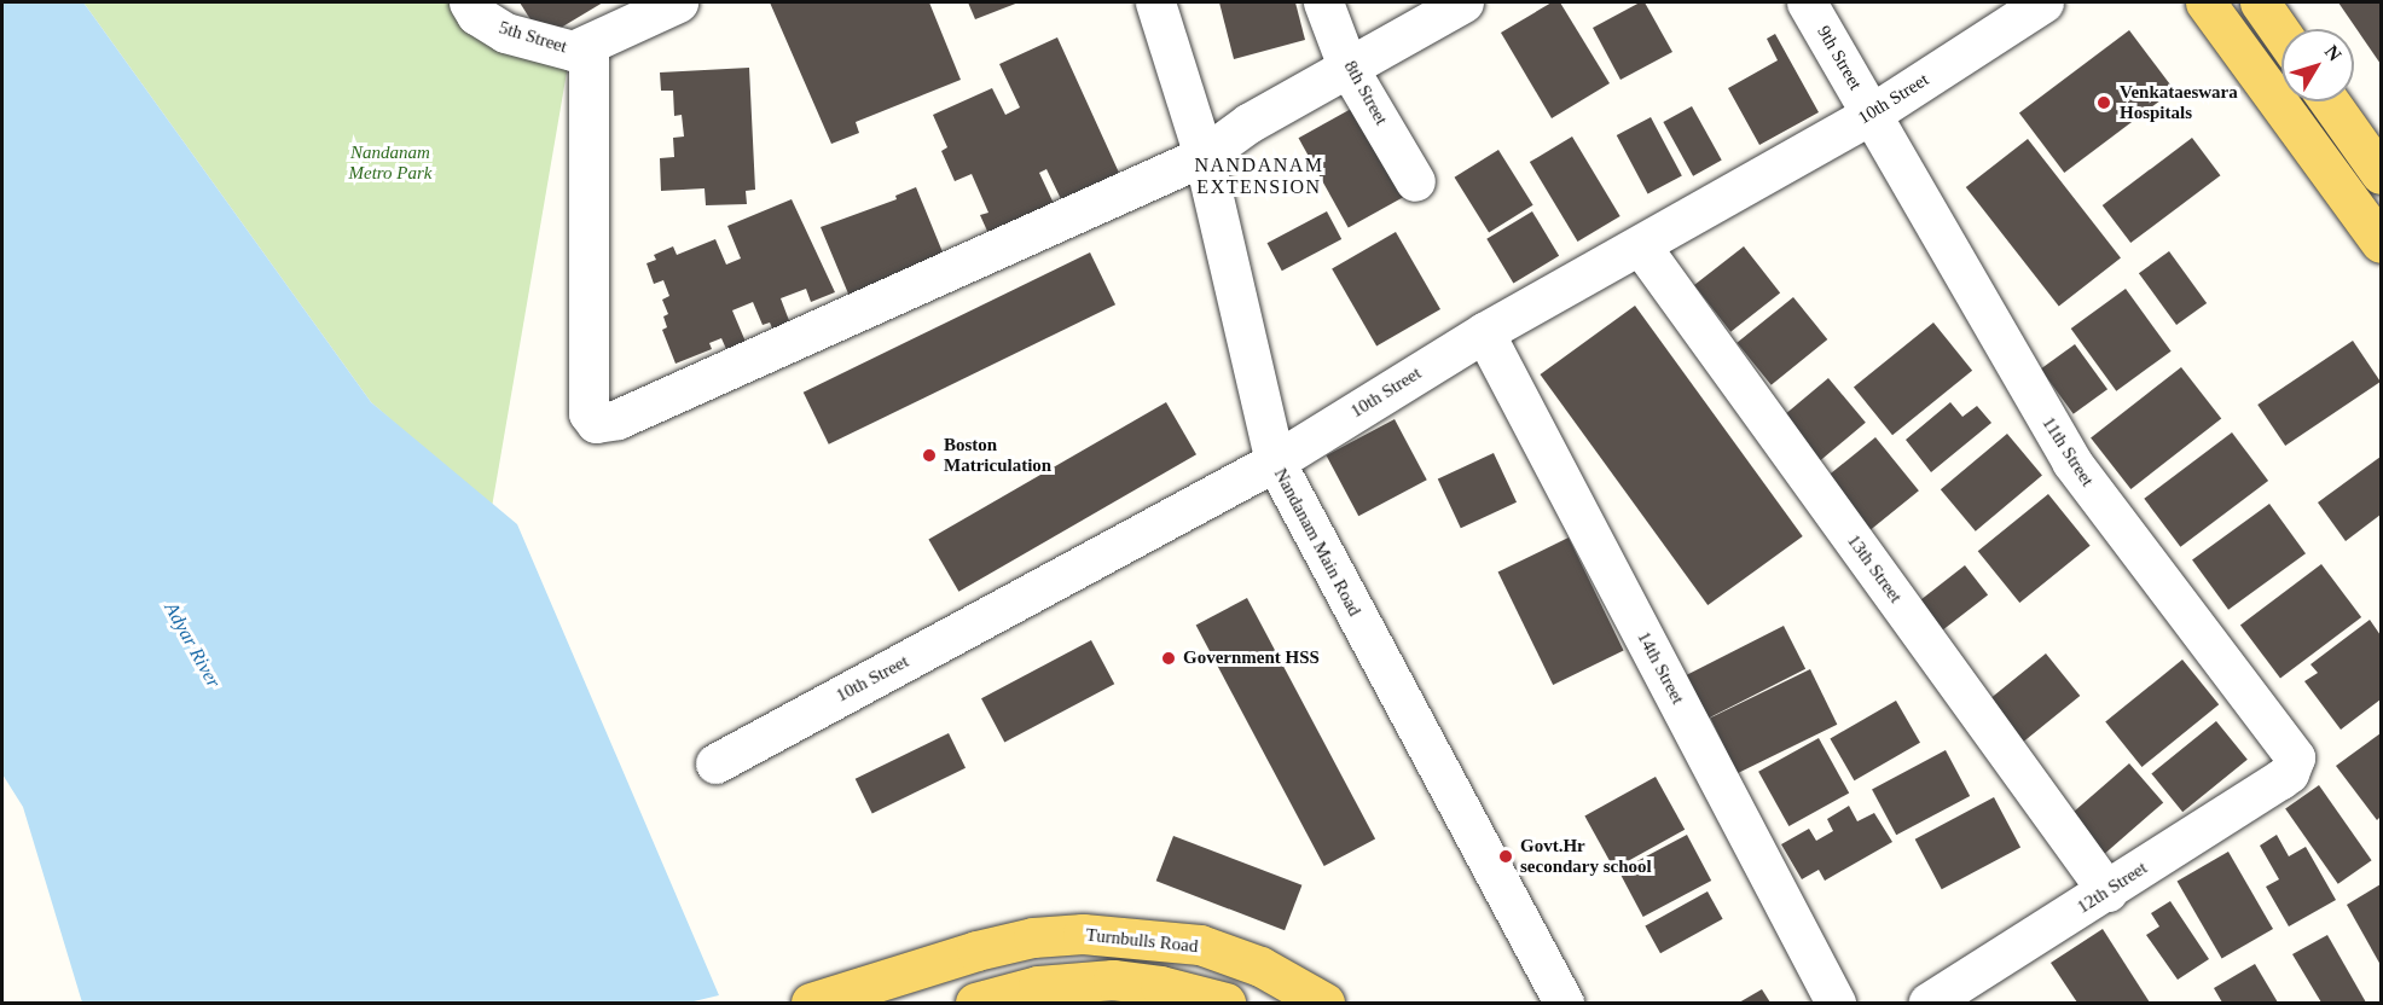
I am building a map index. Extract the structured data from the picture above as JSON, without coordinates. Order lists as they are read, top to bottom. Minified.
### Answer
{"streets":{"main road":["Turnbulls Road"],"street":["5th Street","9th Street","8th Street","10th Street","11th Street","Nandanam Main Road","13th Street","14th Street","12th Street"]},"crossings":[["9th Street","10th Street"],["9th Street","11th Street"],["10th Street","11th Street"],["10th Street","Nandanam Main Road"],["10th Street","13th Street"],["10th Street","14th Street"],["11th Street","12th Street"],["13th Street","12th Street"]],"districts":["NANDANAM EXTENSION"],"water":["Adyar River"],"parks":["Nandanam Metro Park"],"places":["Venkataeswara Hospitals","Boston Matriculation","Government HSS","Govt.Hr secondary school"],"north":"top right"}
